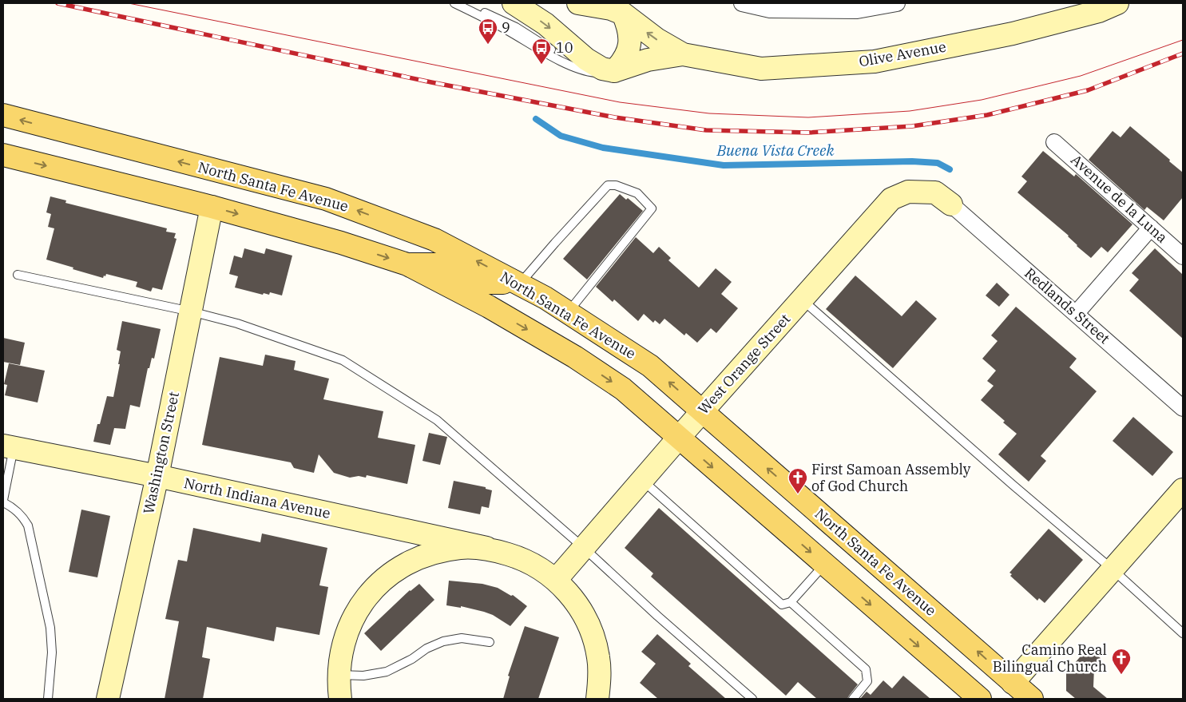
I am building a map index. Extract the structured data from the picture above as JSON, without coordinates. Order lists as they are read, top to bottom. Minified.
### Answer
{"streets":{"main road":["North Santa Fe Avenue"],"street":["Olive Avenue","Avenue de la Luna","Redlands Street","West Orange Street","Washington Street","North Indiana Avenue"]},"crossings":[["North Santa Fe Avenue","West Orange Street"],["Redlands Street","West Orange Street"],["Washington Street","North Indiana Avenue"]],"water":["Buena Vista Creek"],"places":{"bus stop":["9","10"],"church":["First Samoan Assembly of God Church","Camino Real Bilingual Church"]}}
